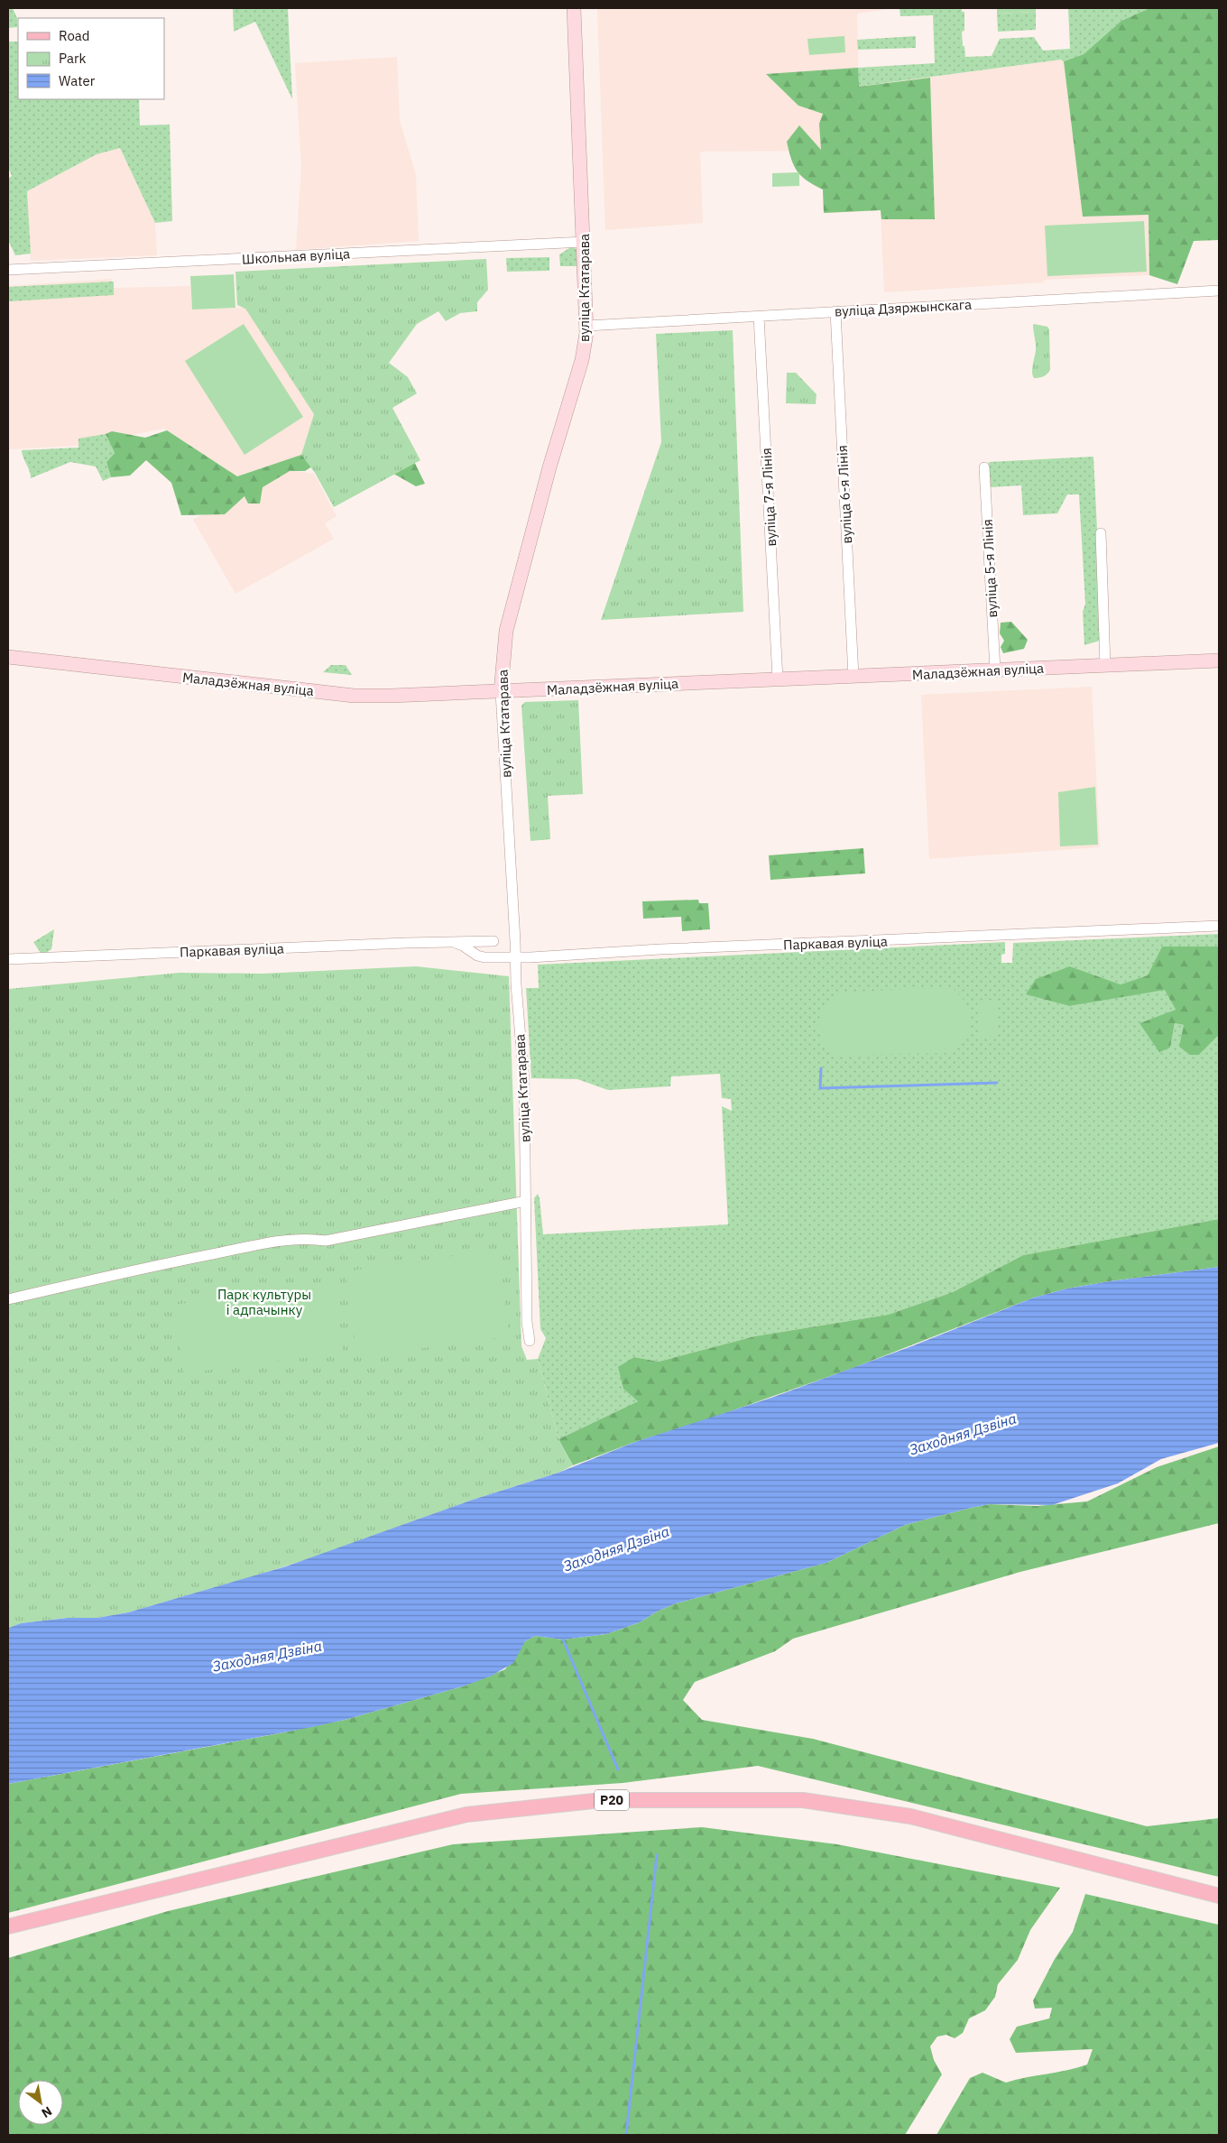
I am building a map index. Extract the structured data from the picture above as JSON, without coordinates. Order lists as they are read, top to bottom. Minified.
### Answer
{"streets":{"main road":["вуліца Ктатарава","Маладзёжная вуліца","Р20"],"street":["Школьная вуліца","вуліца Дзяржынскага","вуліца 6-я Лінія","вуліца 7-я Лінія","вуліца 5-я Лінія","Паркавая вуліца"]},"crossings":[["Школьная вуліца","вуліца Ктатарава"],["вуліца Ктатарава","вуліца Дзяржынскага"],["вуліца Ктатарава","Маладзёжная вуліца"],["вуліца Ктатарава","Паркавая вуліца"],["вуліца Дзяржынскага","вуліца 6-я Лінія"],["вуліца Дзяржынскага","вуліца 7-я Лінія"],["вуліца 6-я Лінія","Маладзёжная вуліца"],["вуліца 7-я Лінія","Маладзёжная вуліца"],["вуліца 5-я Лінія","Маладзёжная вуліца"]],"water":["Заходняя Дзвіна"],"parks":["Парк культуры і адпачынку"],"legend":["Road","Park","Water"],"north":"bottom right"}
